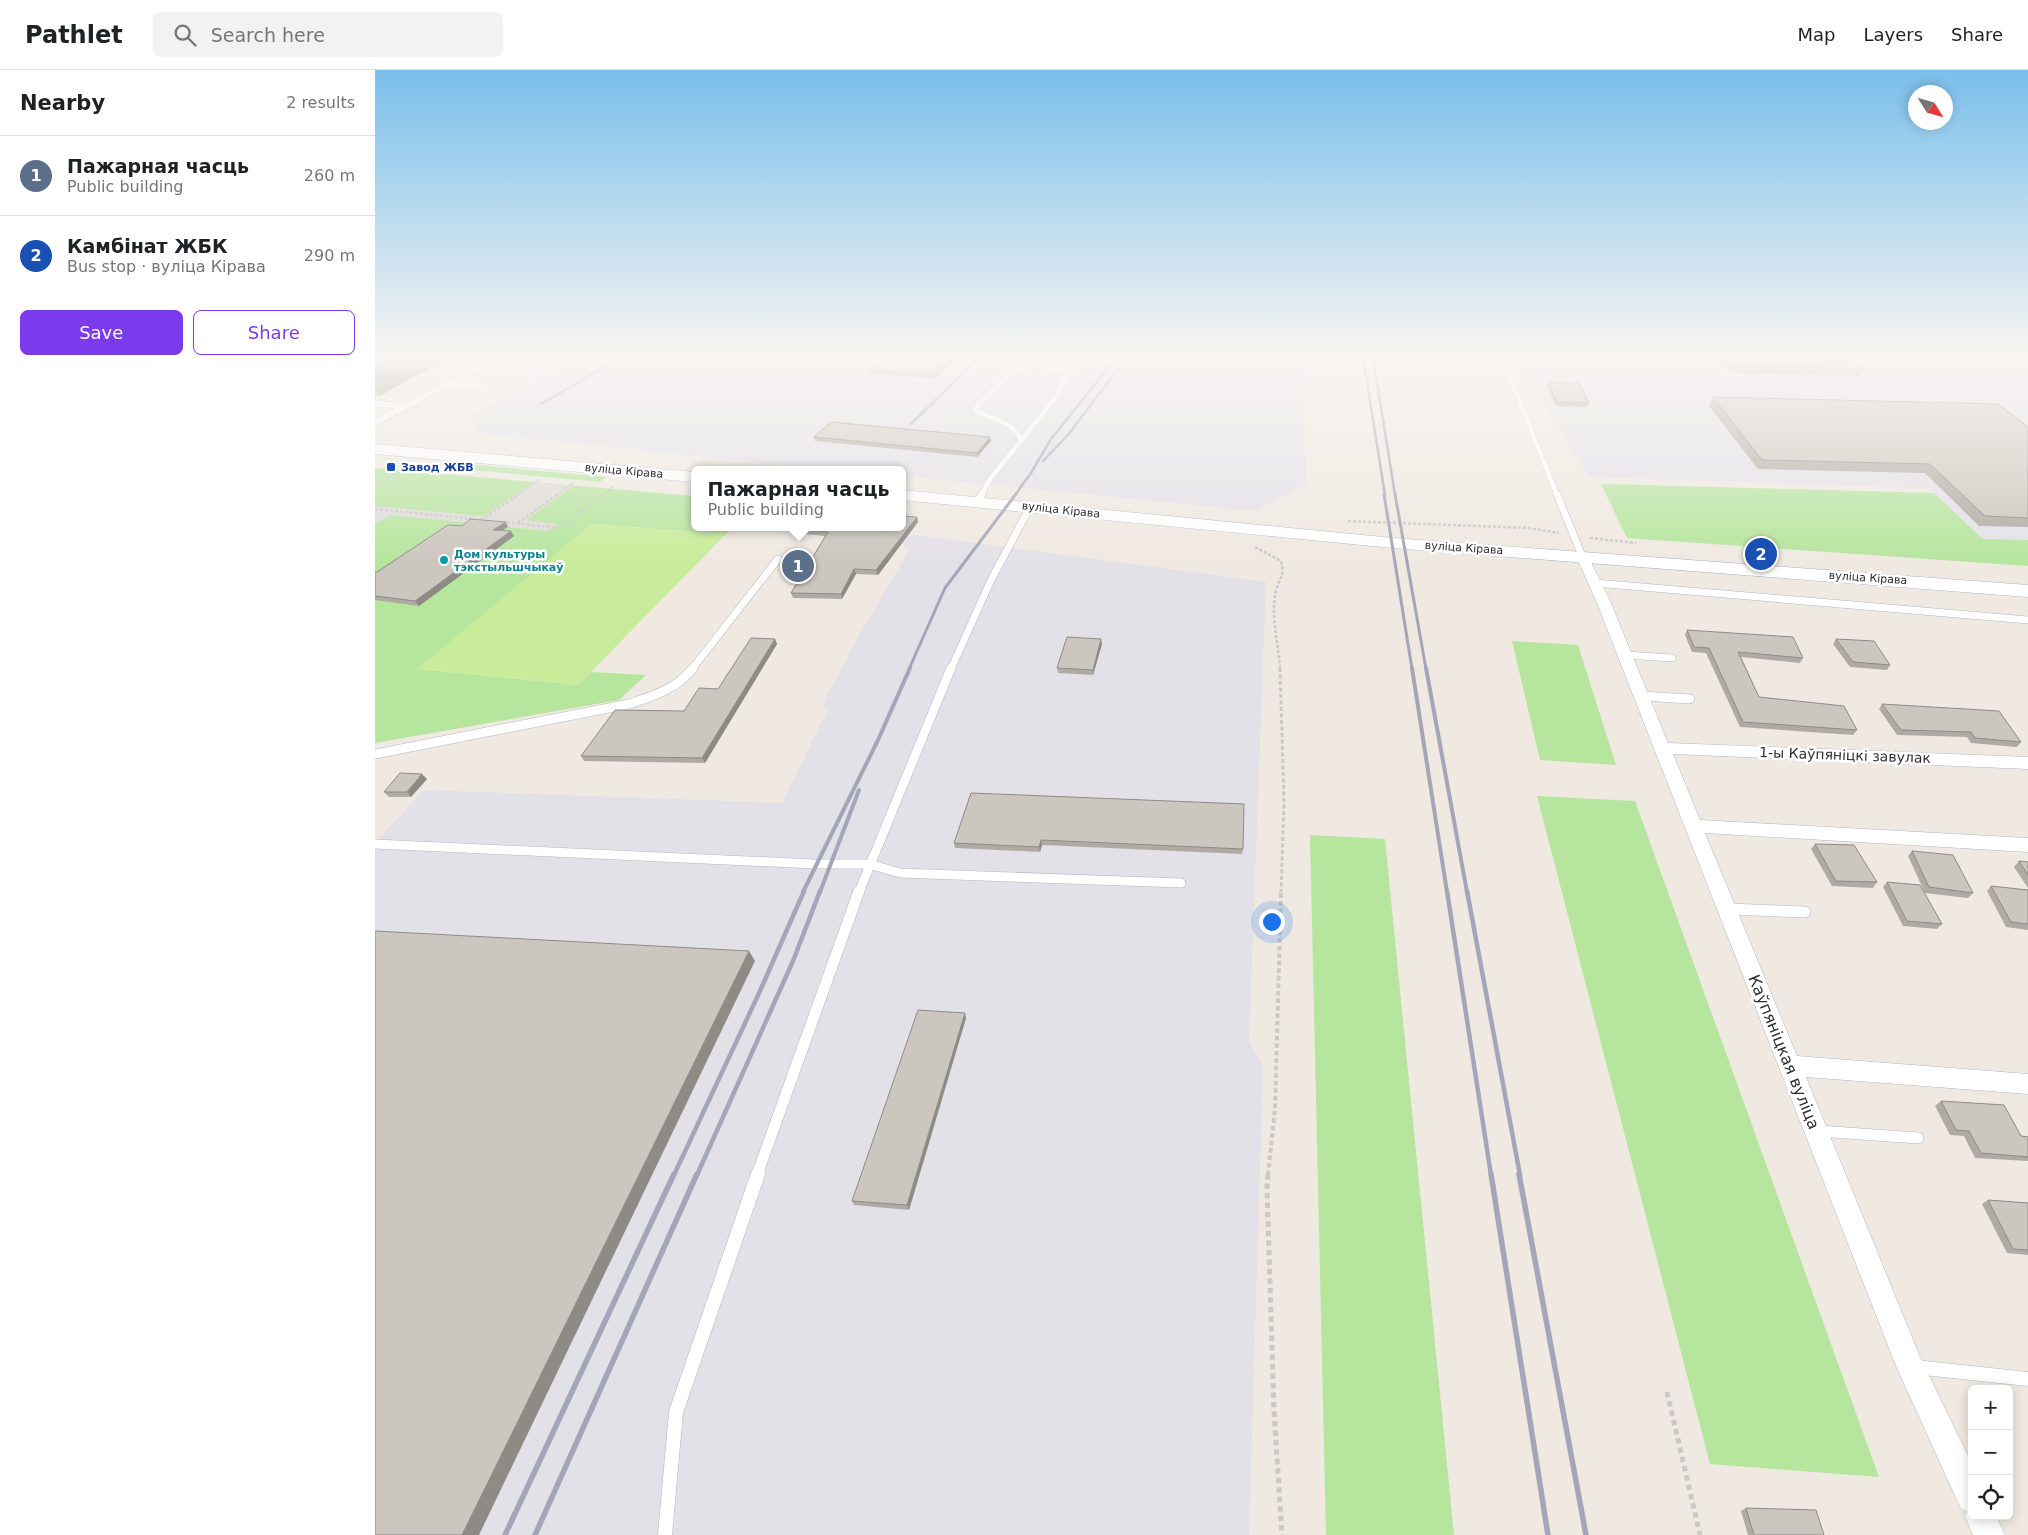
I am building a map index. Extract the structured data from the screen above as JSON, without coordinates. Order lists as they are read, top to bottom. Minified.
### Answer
{"streets":{"main road":["вуліца Кірава"],"street":["1-ы Каўпяніцкі завулак","Каўпяніцкая вуліца"]},"crossings":[["вуліца Кірава","Каўпяніцкая вуліца"],["1-ы Каўпяніцкі завулак","Каўпяніцкая вуліца"]],"places":{"transit":["Завод ЖБВ"],"other":["Дом культуры тэкстыльшчыкаў"]},"north":"bottom right","page":{"header":"Pathlet","search":"Search here","nav":["Map","Layers","Share"],"heading":["Nearby","2 results"],"list":[{"mark":"1","name":"Пажарная часць","note":"Public building","value":"260 m"},{"mark":"2","name":"Камбінат ЖБК","note":"Bus stop · вуліца Кірава","value":"290 m"}],"buttons":["Save","Share"],"popup":["Пажарная часць","Public building"],"pins":["2","1"],"map_buttons":["+","−"]}}
